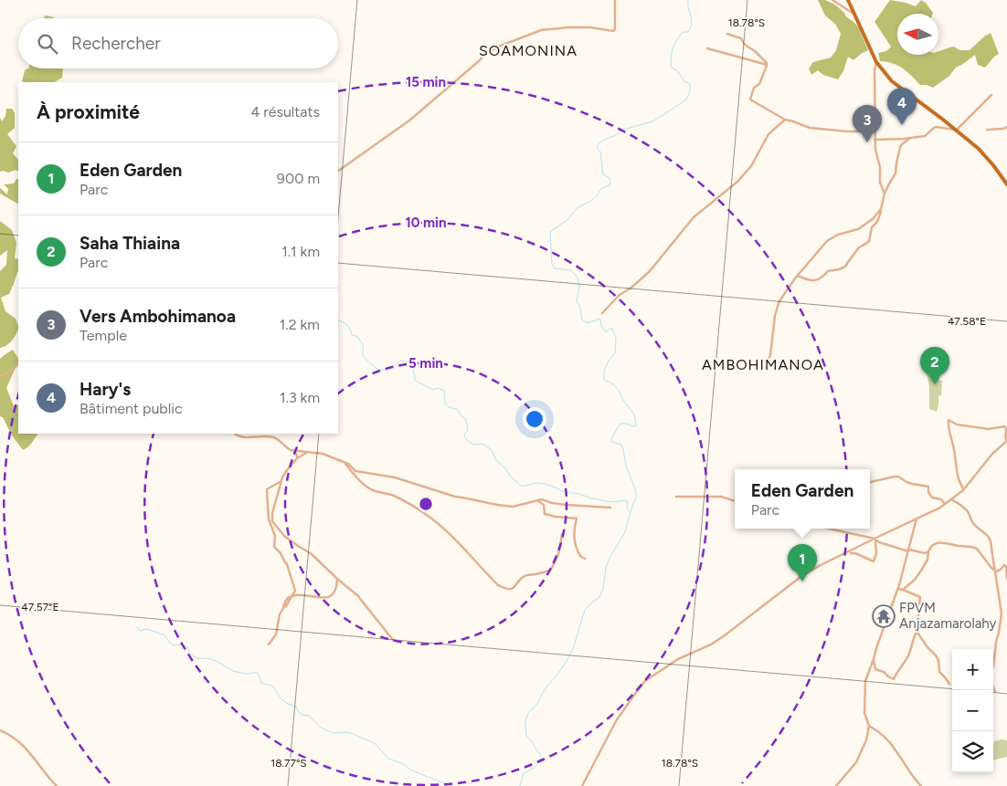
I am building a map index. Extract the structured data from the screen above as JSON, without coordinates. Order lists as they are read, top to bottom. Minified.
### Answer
{"districts":["SOAMONINA","AMBOHIMANOA"],"places":{"temple":["FPVM Anjazamarolahy"]},"north":"left","page":{"search":"Rechercher","heading":["À proximité","4 résultats"],"pins":["4","3","2","1"],"list":[{"mark":"1","name":"Eden Garden","note":"Parc","value":"900 m"},{"mark":"2","name":"Saha Thiaina","note":"Parc","value":"1.1 km"},{"mark":"3","name":"Vers Ambohimanoa","note":"Temple","value":"1.2 km"},{"mark":"4","name":"Hary's","note":"Bâtiment public","value":"1.3 km"}],"popup":["Eden Garden","Parc"],"map_buttons":["+","−"]},"coordinates":["18.78°S","47.58°E","47.57°E","18.77°S"],"rings":["15 min","10 min","5 min"]}
